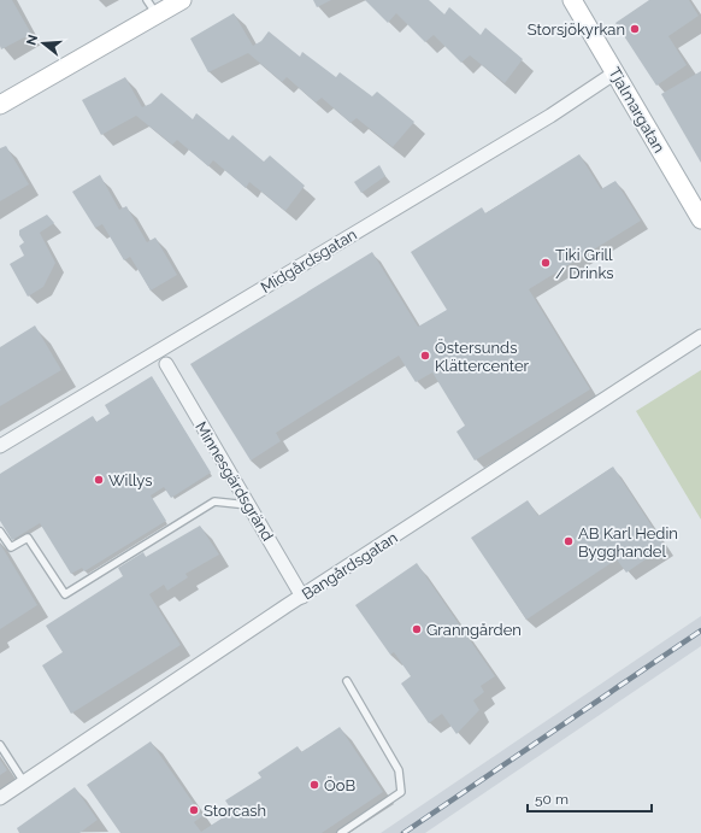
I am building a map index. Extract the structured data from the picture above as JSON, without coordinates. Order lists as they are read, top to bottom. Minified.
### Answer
{"streets":{"street":["Tjalmargatan","Midgårdsgatan","Minnesgärdsgränd","Bangårdsgatan"]},"crossings":[["Tjalmargatan","Midgårdsgatan"],["Minnesgärdsgränd","Bangårdsgatan"]],"places":["Storsjökyrkan","Tiki Grill / Drinks","Östersunds Klättercenter","Willys","AB Karl Hedin Bygghandel","Granngården","ÖoB","Storcash"],"scale_bar":"50 m","north":"left"}
